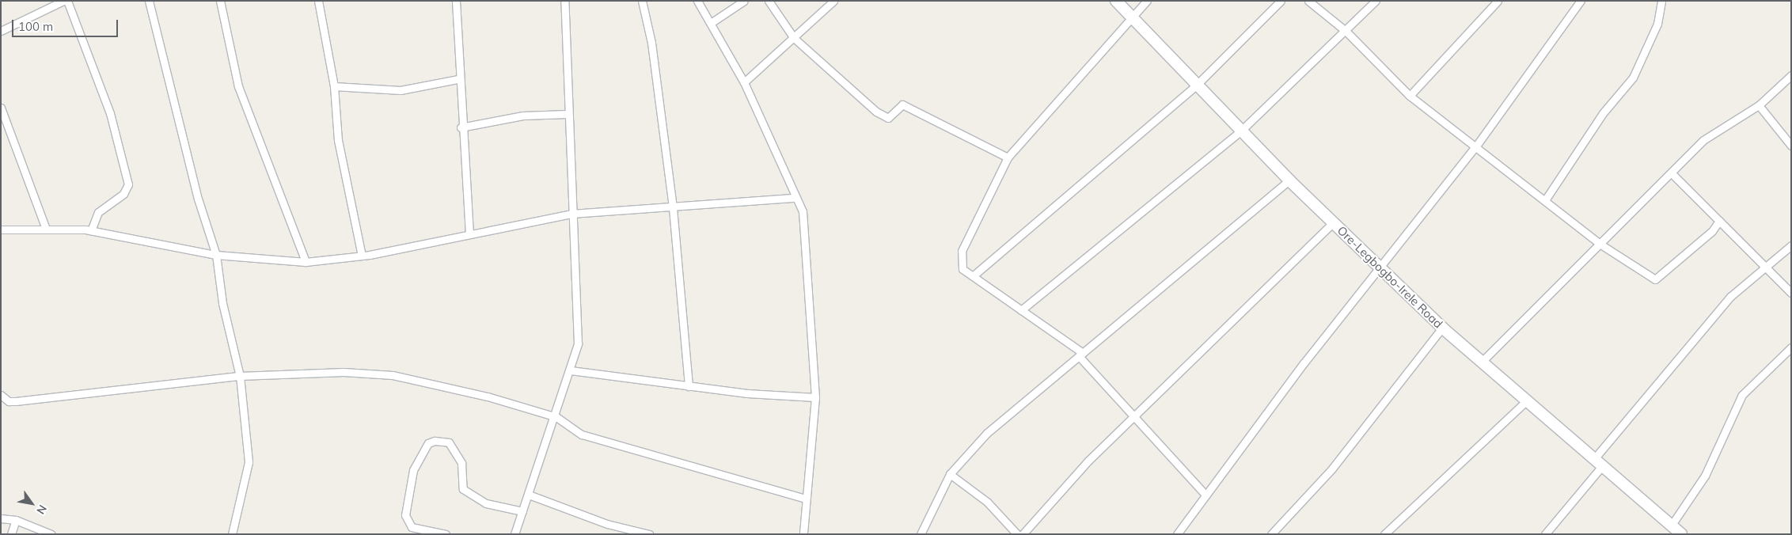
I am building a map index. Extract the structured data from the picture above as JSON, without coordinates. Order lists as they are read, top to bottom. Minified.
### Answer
{"streets":{"main road":["Ore-Legbogbo-Irele Road"]},"scale_bar":"100 m","north":"bottom right"}
